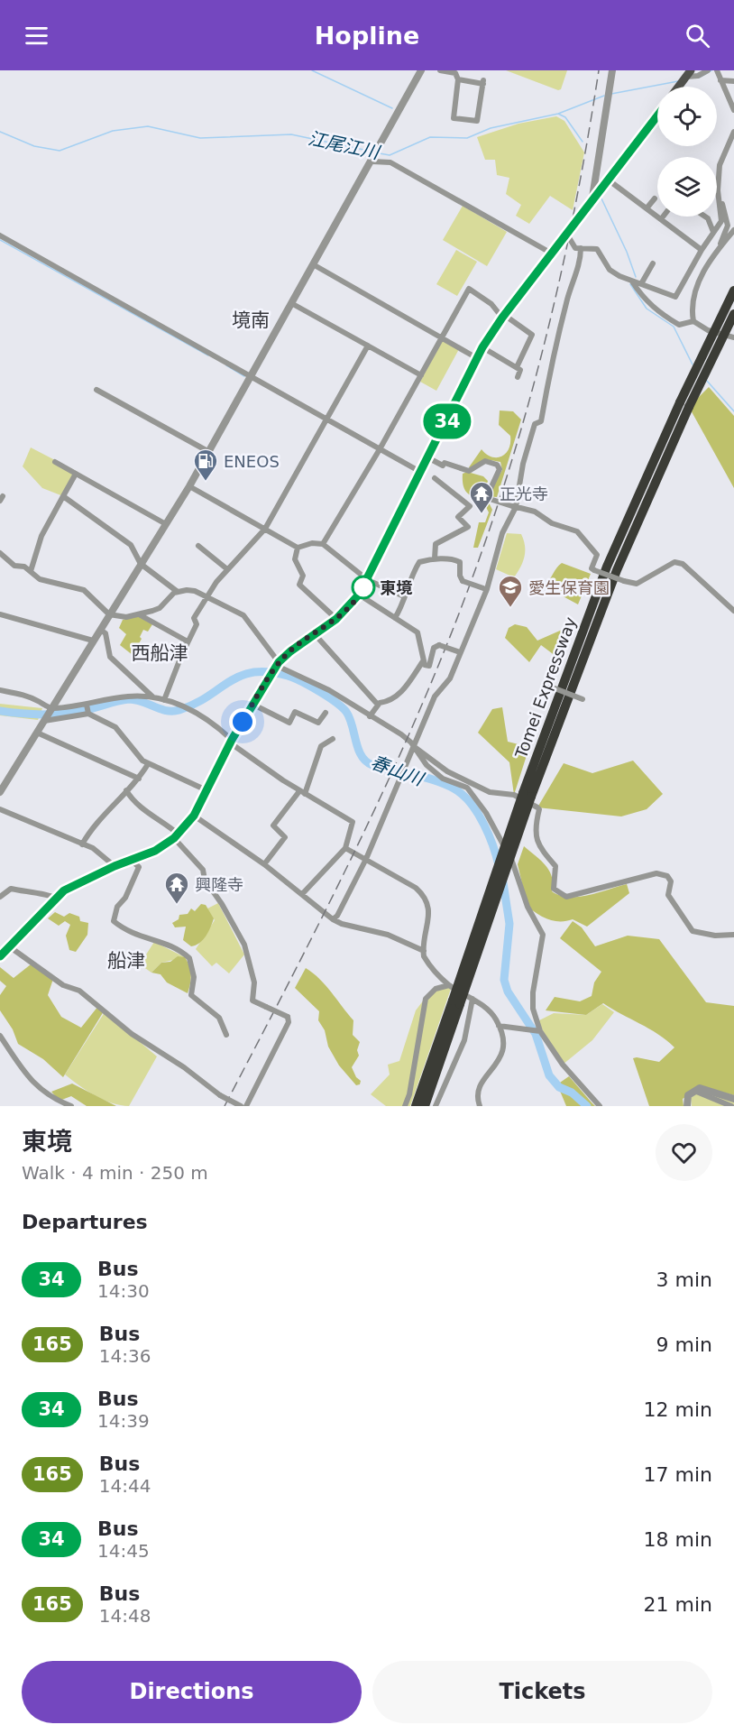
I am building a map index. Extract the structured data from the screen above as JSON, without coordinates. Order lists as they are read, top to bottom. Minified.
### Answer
{"streets":{"highway":["Tomei Expressway"]},"districts":["境南","西船津","船津"],"water":["江尾江川","春山川"],"places":{"fuel station":["ENEOS"],"temple":["正光寺","興隆寺"],"other":["東境"],"school or university":["愛生保育園"]},"lines":["bus line 34"],"page":{"header":"Hopline","on_map":"34","heading":[["東境","Walk · 4 min · 250 m"],"Departures"],"list":[{"mark":"34","name":"Bus","note":"14:30","value":"3 min"},{"mark":"165","name":"Bus","note":"14:36","value":"9 min"},{"mark":"34","name":"Bus","note":"14:39","value":"12 min"},{"mark":"165","name":"Bus","note":"14:44","value":"17 min"},{"mark":"34","name":"Bus","note":"14:45","value":"18 min"},{"mark":"165","name":"Bus","note":"14:48","value":"21 min"}],"buttons":["Directions","Tickets"]}}
